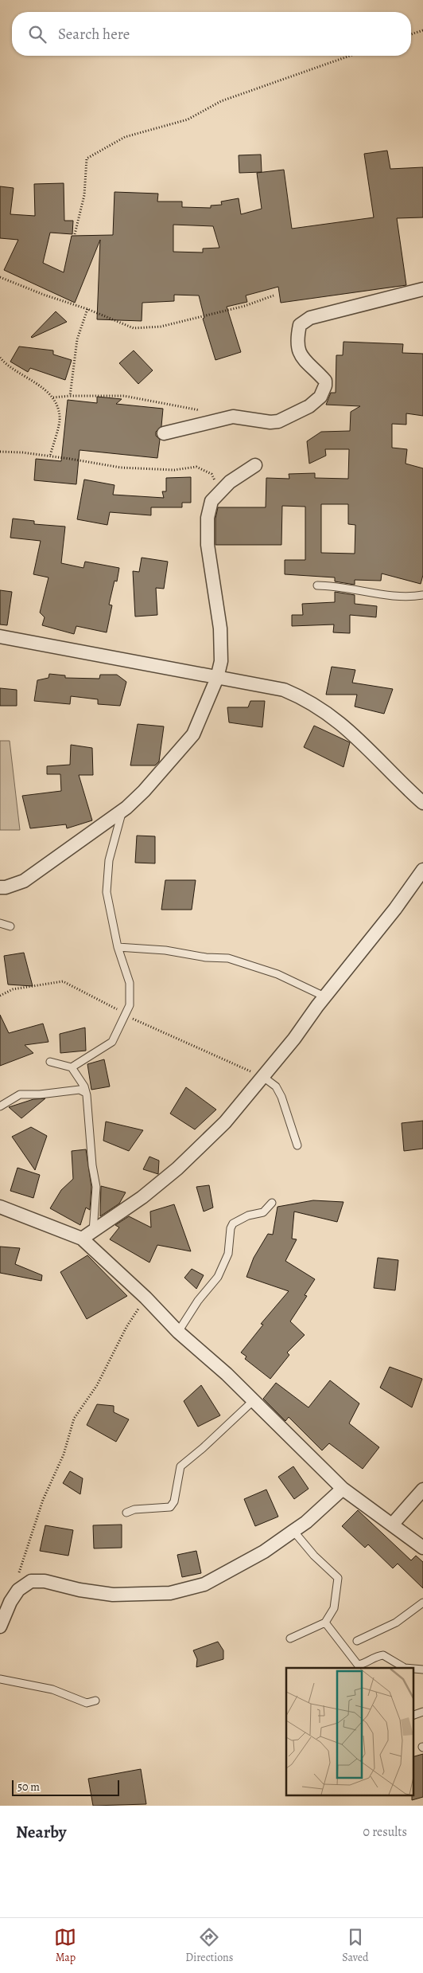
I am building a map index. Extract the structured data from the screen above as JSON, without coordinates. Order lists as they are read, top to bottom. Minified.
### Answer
{"scale_bar":"50 m","page":{"search":"Search here","scale":"50 m","heading":["Nearby","0 results"],"nav":["Map","Directions","Saved"]}}
